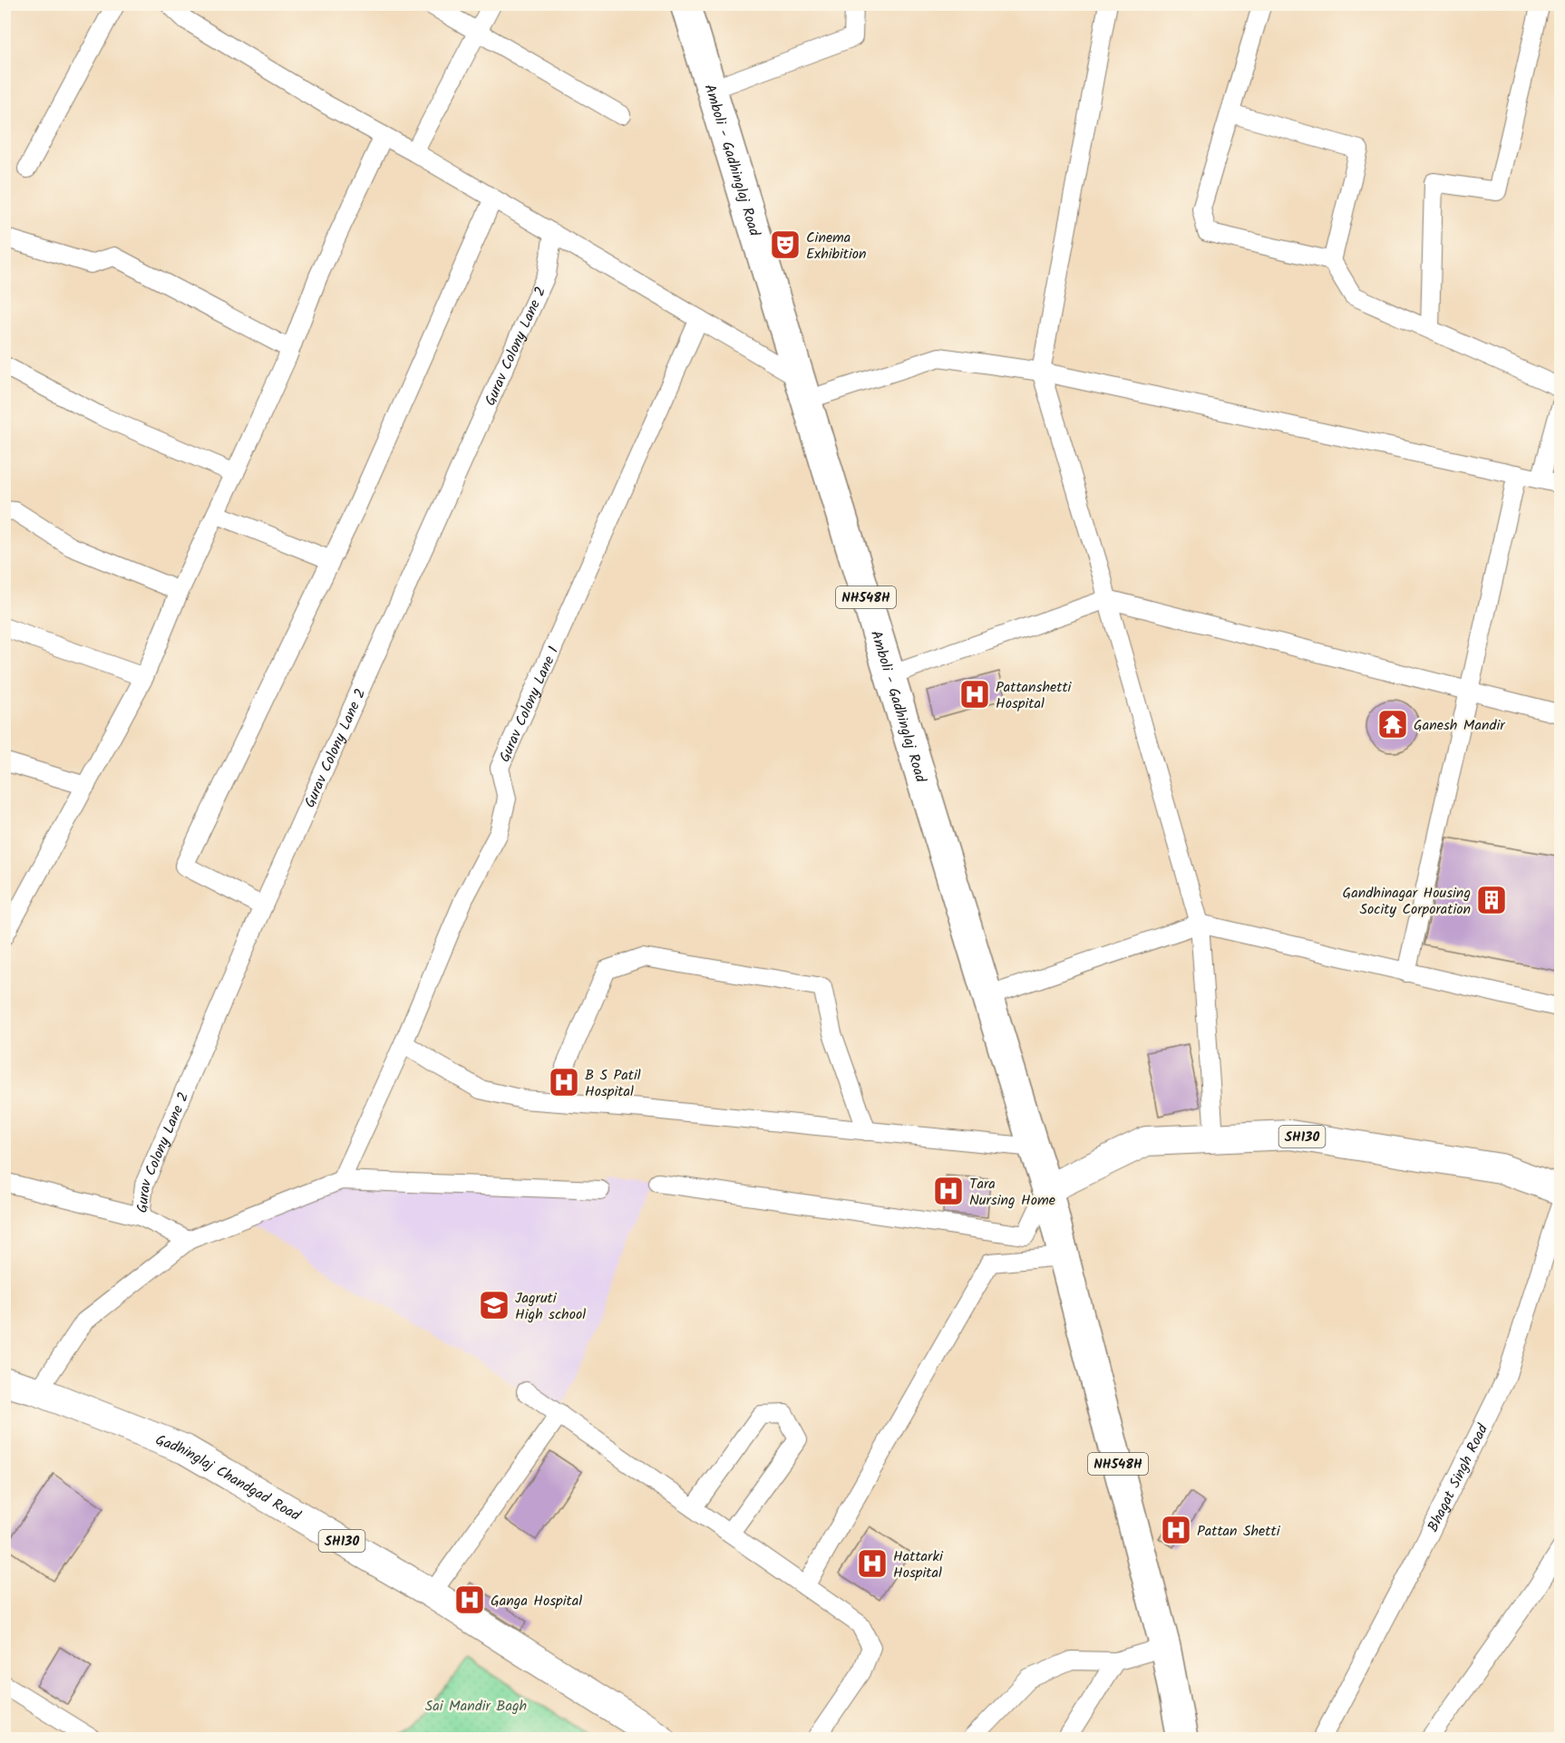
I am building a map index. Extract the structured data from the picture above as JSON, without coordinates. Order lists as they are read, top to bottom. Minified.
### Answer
{"streets":{"highway":["Amboli - Gadhinglaj Road","NH548H"],"main road":["SH130","Gadhinglaj Chandgad Road"],"street":["Gurav Colony Lane 2","Gurav Colony Lane 1","Bhagat Singh Road"]},"crossings":[["Amboli - Gadhinglaj Road","NH548H"],["Amboli - Gadhinglaj Road","SH130"],["NH548H","SH130"]],"parks":["Sai Mandir Bagh"],"places":{"theatre":["Cinema Exhibition"],"hospital":["Pattanshetti Hospital","B S Patil Hospital","Tara Nursing Home","Pattan Shetti","Hattarki Hospital","Ganga Hospital"],"temple":["Ganesh Mandir"],"building":["Gandhinagar Housing Socity Corporation"],"school or university":["Jagruti High school"]}}
